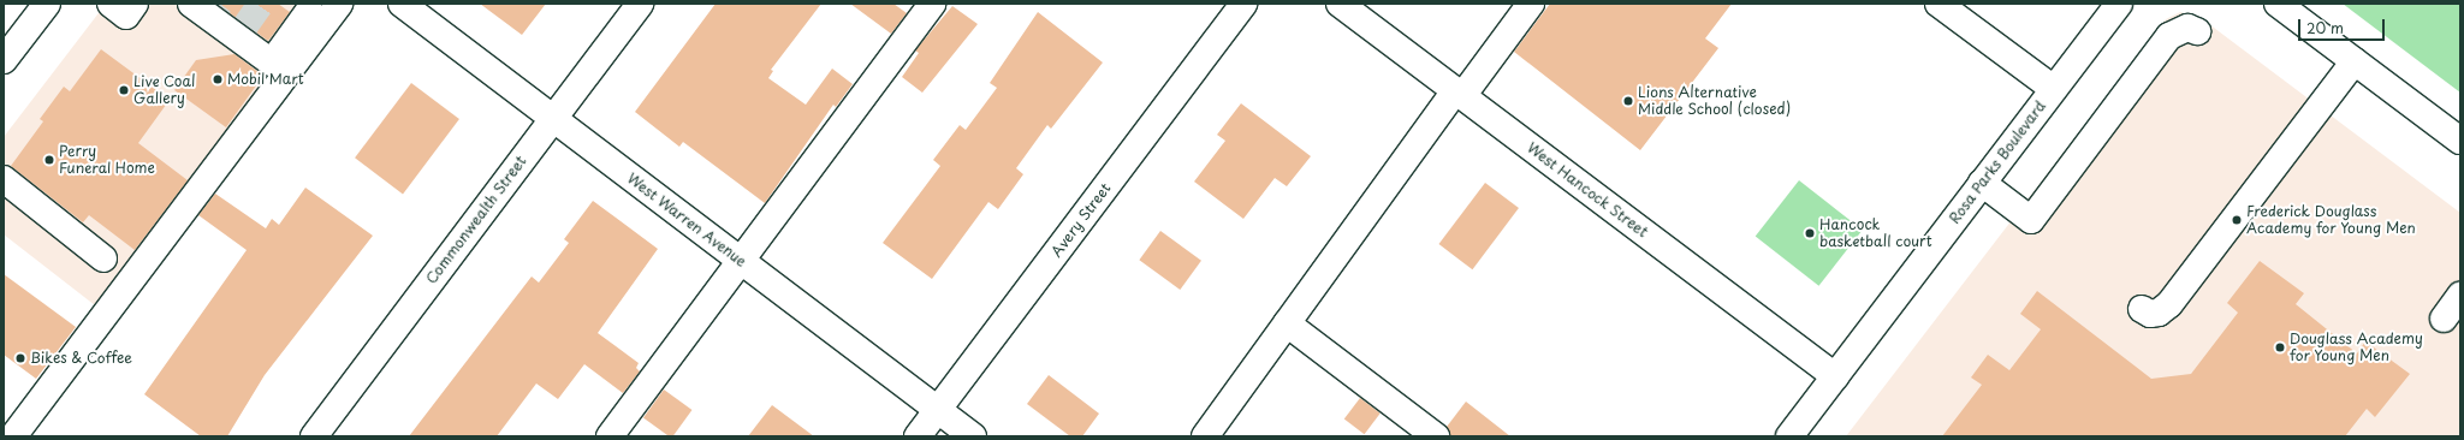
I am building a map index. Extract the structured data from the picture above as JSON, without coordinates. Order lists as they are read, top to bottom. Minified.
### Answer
{"streets":{"street":["Rosa Parks Boulevard","West Hancock Street","Commonwealth Street","West Warren Avenue","Avery Street"]},"crossings":[["Rosa Parks Boulevard","West Hancock Street"],["Commonwealth Street","West Warren Avenue"],["West Warren Avenue","Avery Street"]],"places":["Mobil Mart","Live Coal Gallery","Lions Alternative Middle School (closed)","Perry Funeral Home","Frederick Douglass Academy for Young Men","Hancock basketball court","Douglass Academy for Young Men","Bikes & Coffee"],"scale_bar":"20 m"}
